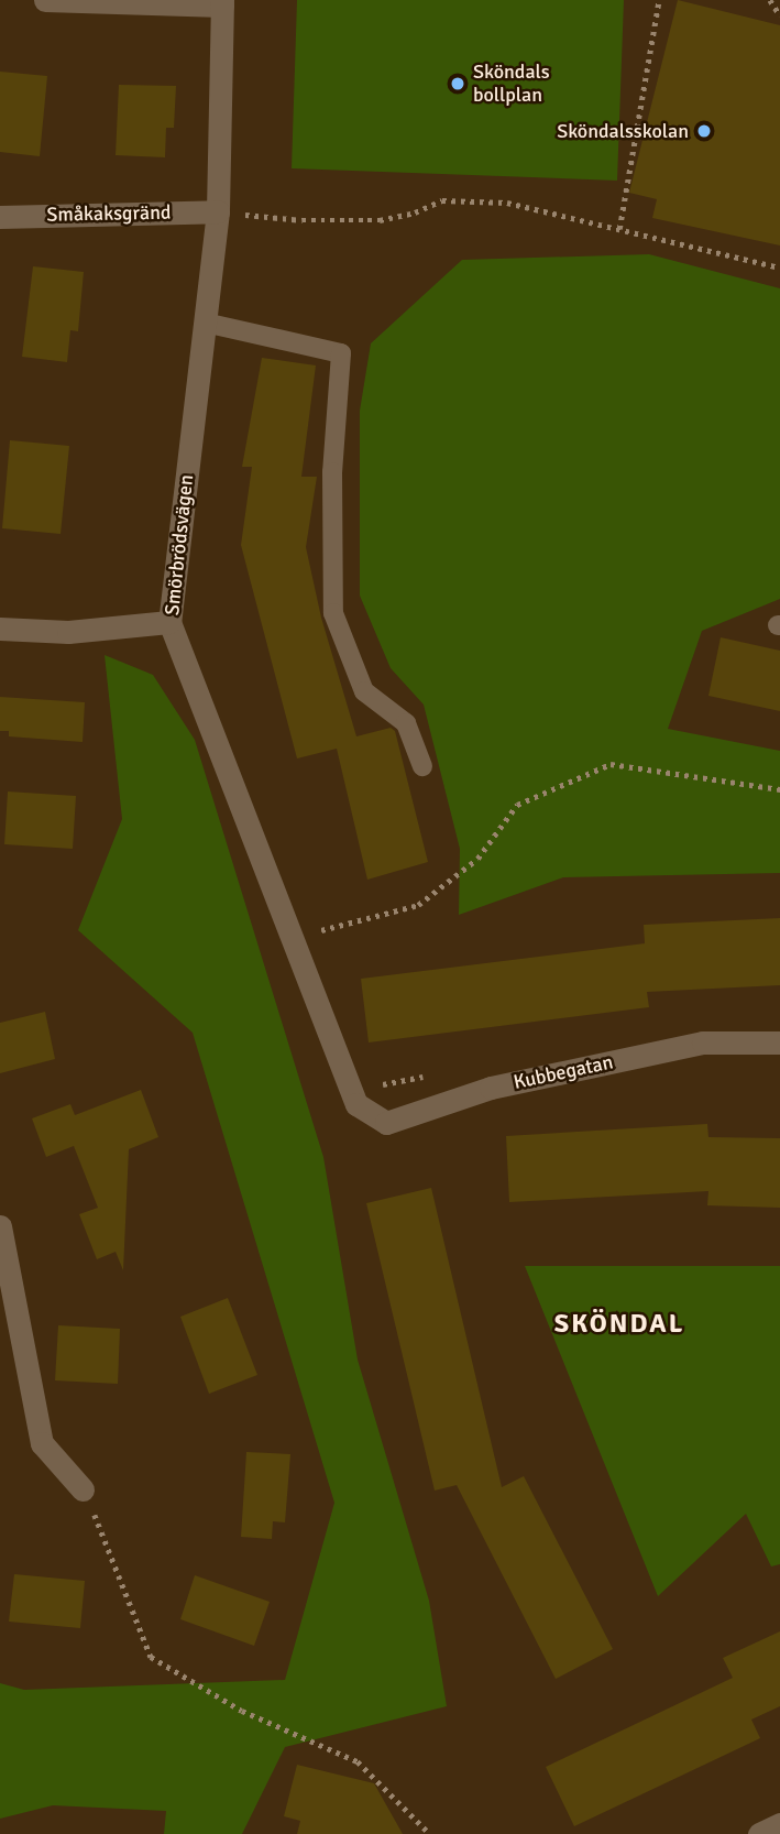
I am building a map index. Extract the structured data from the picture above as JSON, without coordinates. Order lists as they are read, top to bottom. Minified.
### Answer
{"streets":{"street":["Småkaksgränd","Smörbrödsvägen","Kubbegatan"]},"crossings":[["Småkaksgränd","Smörbrödsvägen"],["Smörbrödsvägen","Kubbegatan"]],"districts":["SKÖNDAL"],"places":["Sköndals bollplan","Sköndalsskolan"]}
